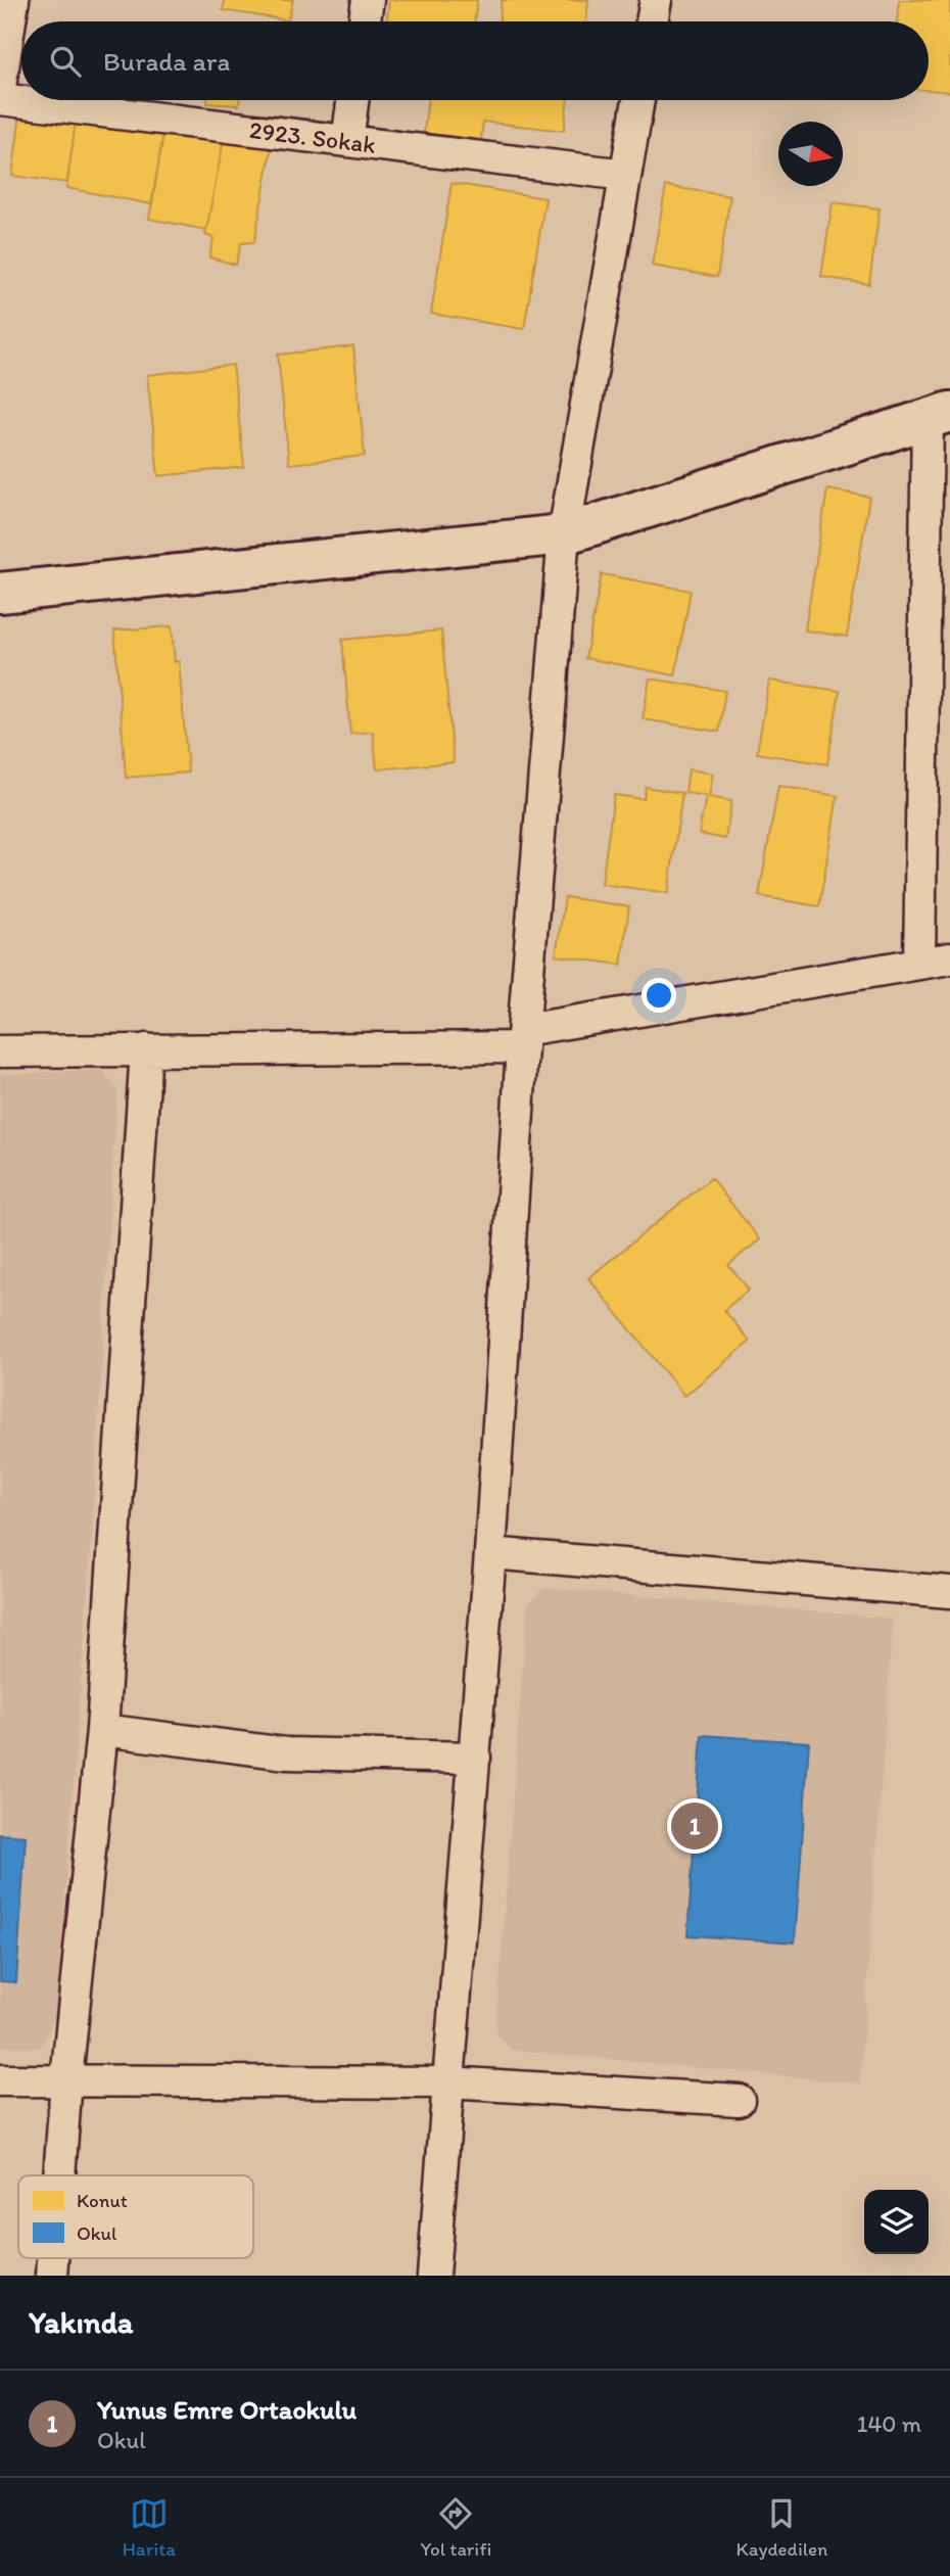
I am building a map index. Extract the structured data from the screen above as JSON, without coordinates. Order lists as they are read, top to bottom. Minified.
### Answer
{"streets":{"street":["2923. Sokak"]},"legend":["Konut","Okul"],"north":"right","page":{"search":"Burada ara","pins":"1","heading":"Yakında","list":[{"mark":"1","name":"Yunus Emre Ortaokulu","note":"Okul","value":"140 m"}],"nav":["Harita","Yol tarifi","Kaydedilen"]}}
